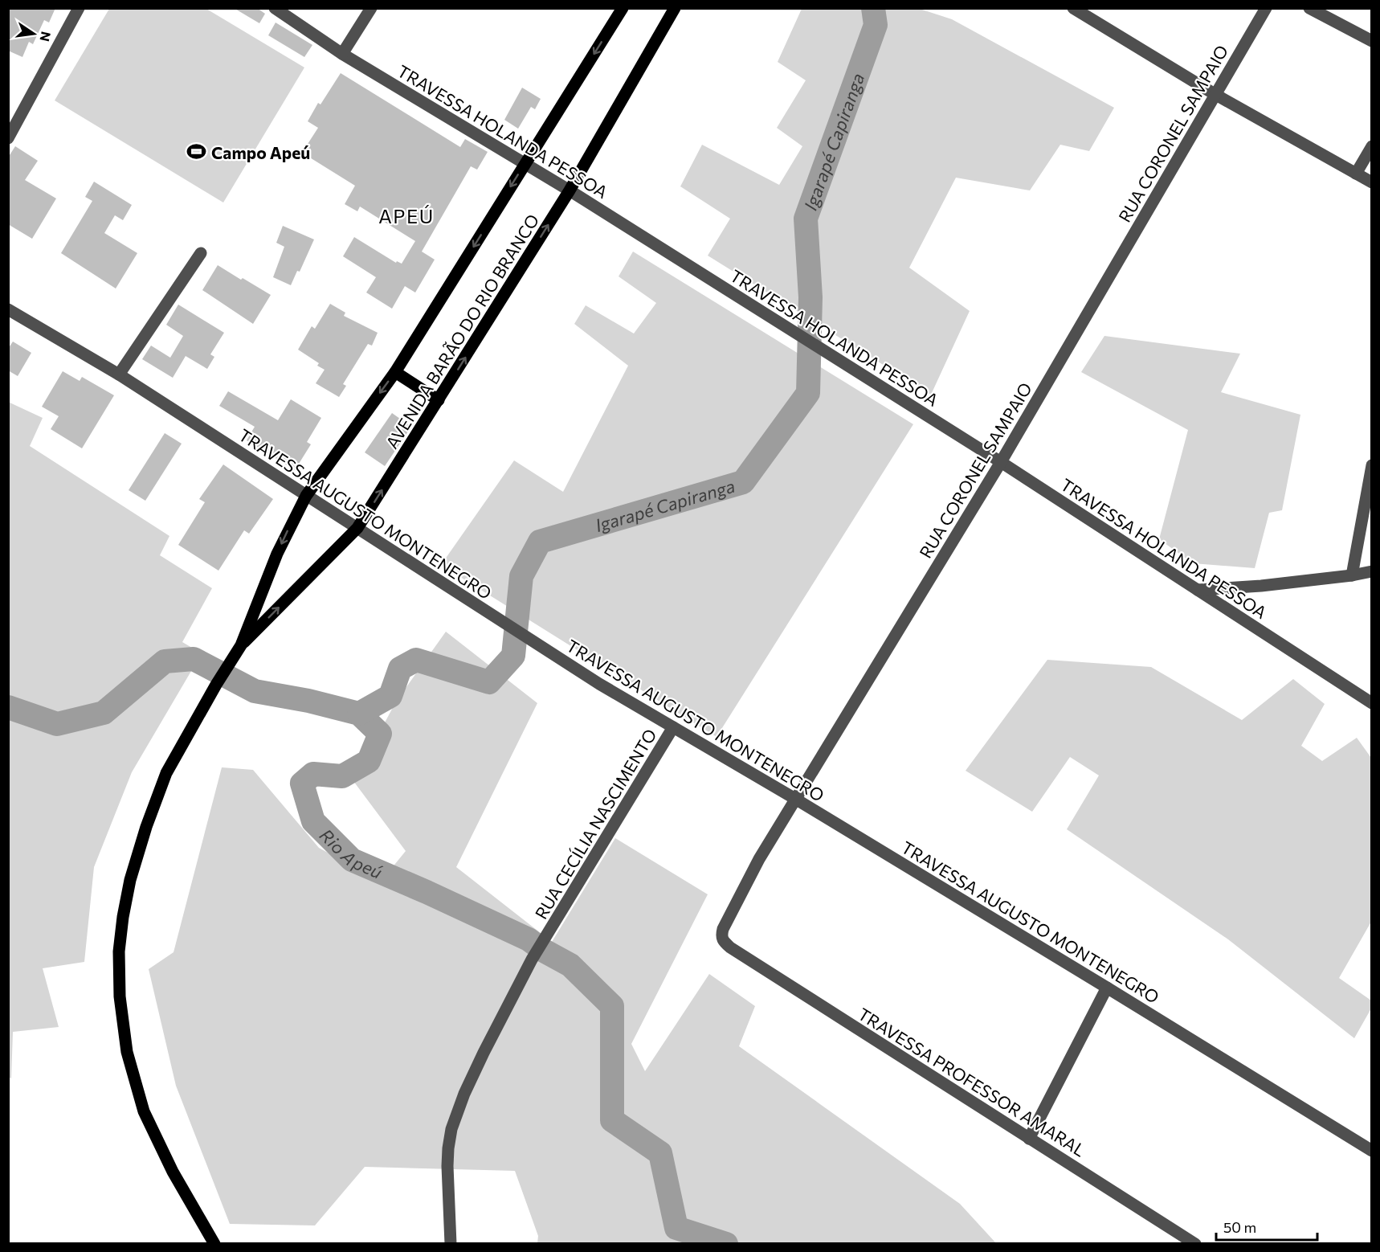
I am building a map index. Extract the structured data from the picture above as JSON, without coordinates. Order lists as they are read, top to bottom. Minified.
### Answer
{"streets":{"main road":["AVENIDA BARÃO DO RIO BRANCO"],"street":["TRAVESSA HOLANDA PESSOA","RUA CORONEL SAMPAIO","TRAVESSA AUGUSTO MONTENEGRO","RUA CECÍLIA NASCIMENTO","TRAVESSA PROFESSOR AMARAL"]},"crossings":[["TRAVESSA HOLANDA PESSOA","RUA CORONEL SAMPAIO"],["TRAVESSA HOLANDA PESSOA","AVENIDA BARÃO DO RIO BRANCO"],["RUA CORONEL SAMPAIO","TRAVESSA AUGUSTO MONTENEGRO"],["RUA CORONEL SAMPAIO","TRAVESSA PROFESSOR AMARAL"],["AVENIDA BARÃO DO RIO BRANCO","TRAVESSA AUGUSTO MONTENEGRO"],["TRAVESSA AUGUSTO MONTENEGRO","RUA CECÍLIA NASCIMENTO"]],"districts":["APEÚ"],"water":["Igarapé Capiranga","Rio Apeú"],"places":{"sports":["Campo Apeú"]},"scale_bar":"50 m","north":"right"}
